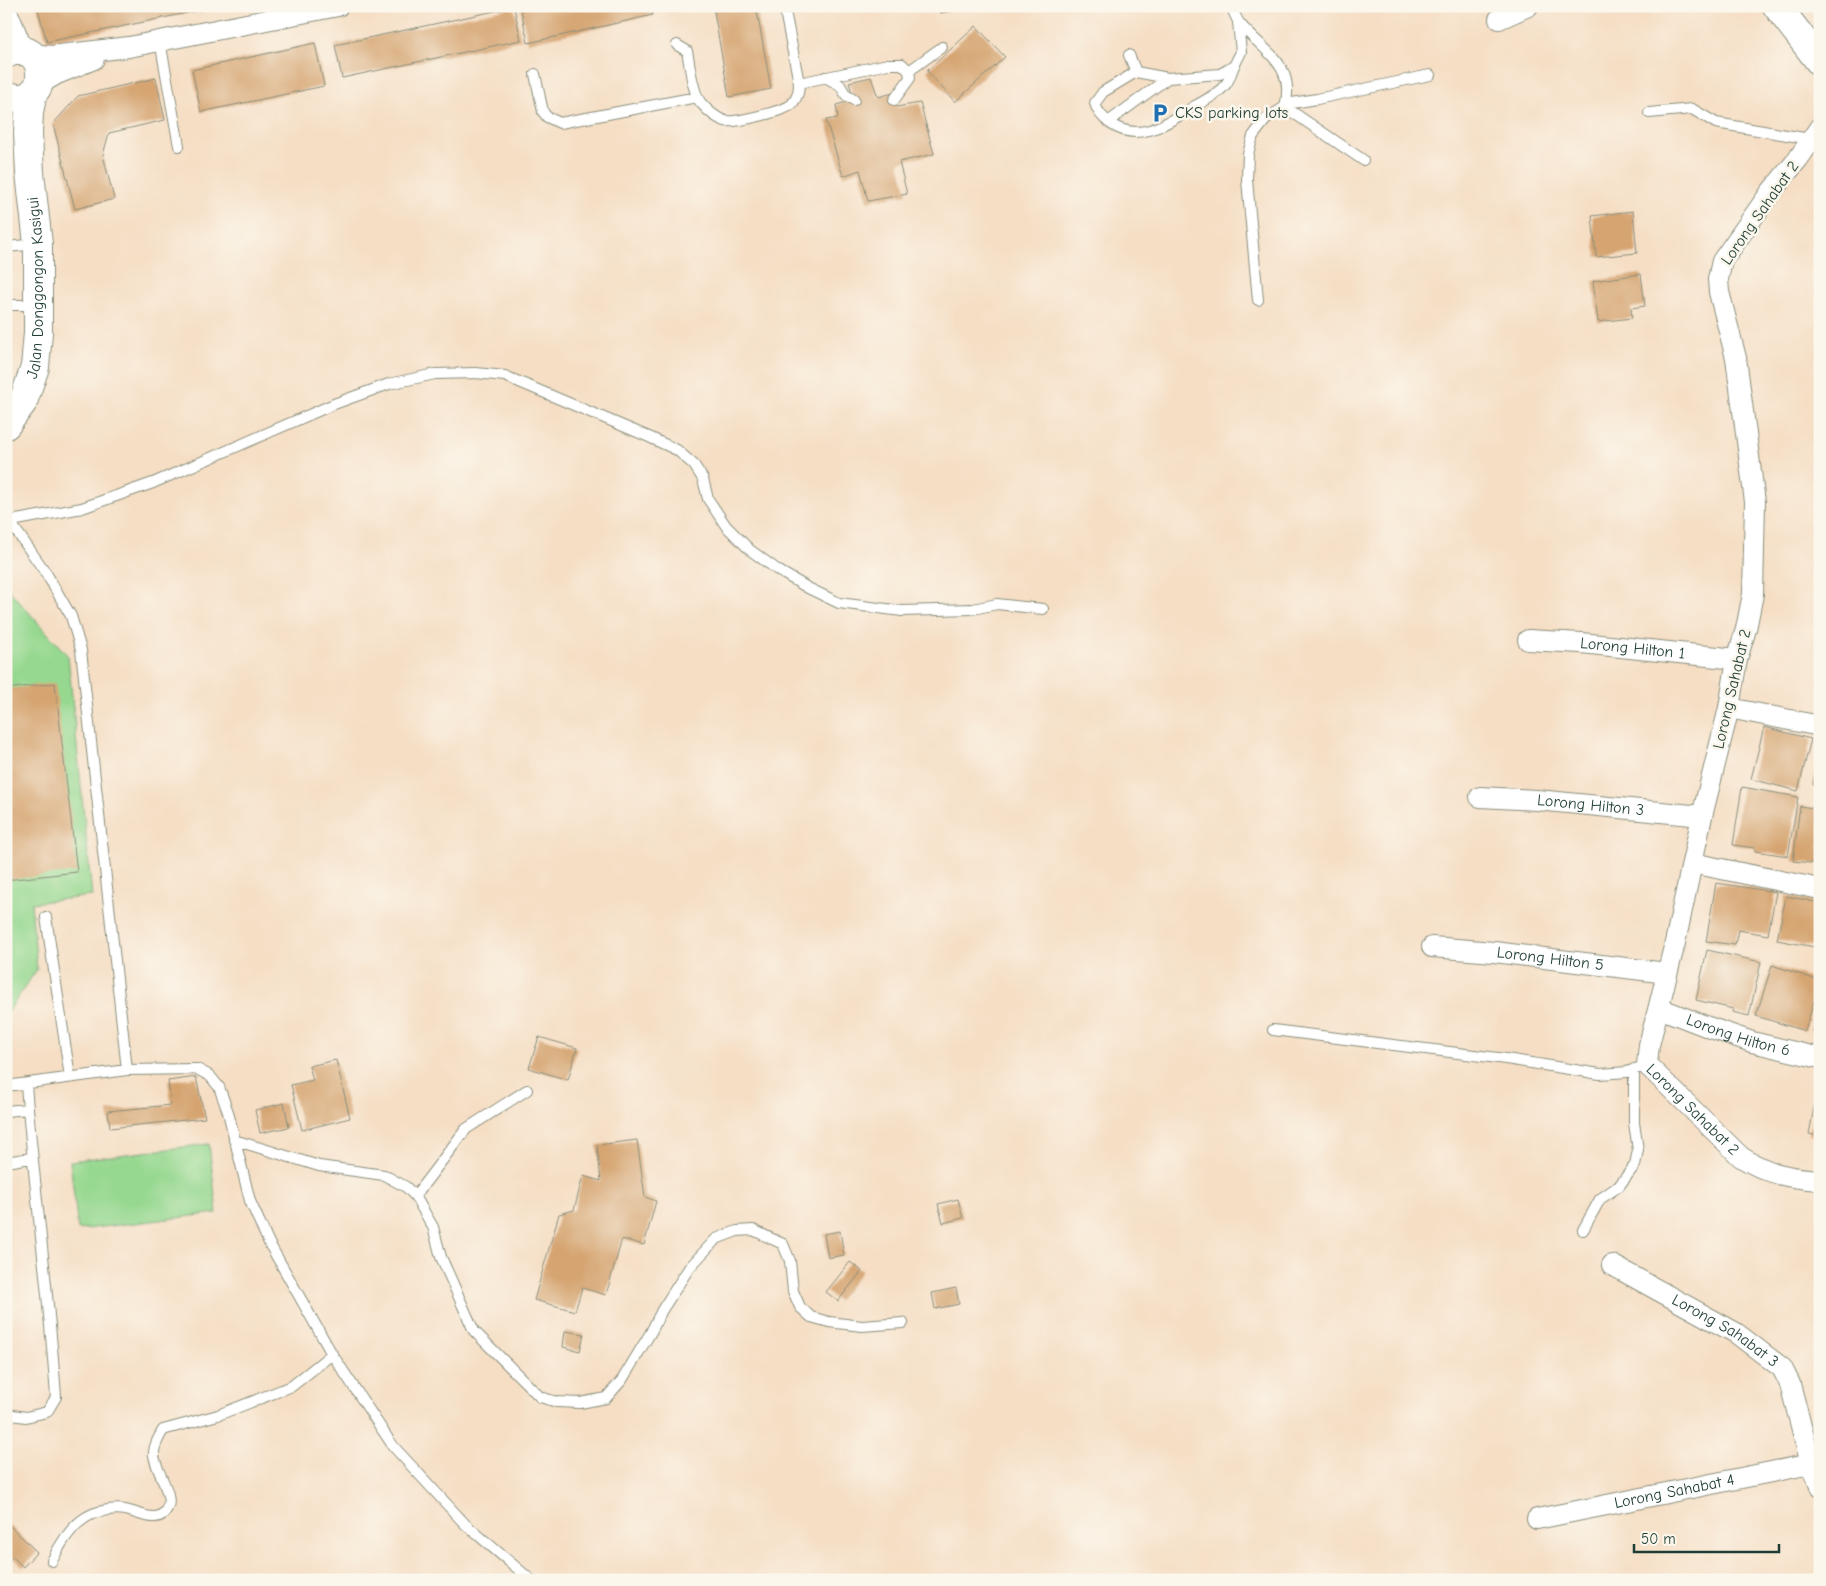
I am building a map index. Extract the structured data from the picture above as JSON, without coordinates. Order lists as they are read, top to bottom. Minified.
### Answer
{"streets":{"street":["Lorong Sahabat 2","Jalan Donggongon Kasigui","Lorong Hilton 1","Lorong Hilton 3","Lorong Hilton 5","Lorong Hilton 6","Lorong Sahabat 3","Lorong Sahabat 4"]},"crossings":[["Lorong Sahabat 2","Lorong Hilton 1"],["Lorong Sahabat 2","Lorong Hilton 3"],["Lorong Sahabat 2","Lorong Hilton 5"],["Lorong Sahabat 2","Lorong Hilton 6"],["Lorong Sahabat 3","Lorong Sahabat 4"]],"places":{"parking":["CKS parking lots"]},"scale_bar":"50 m"}
